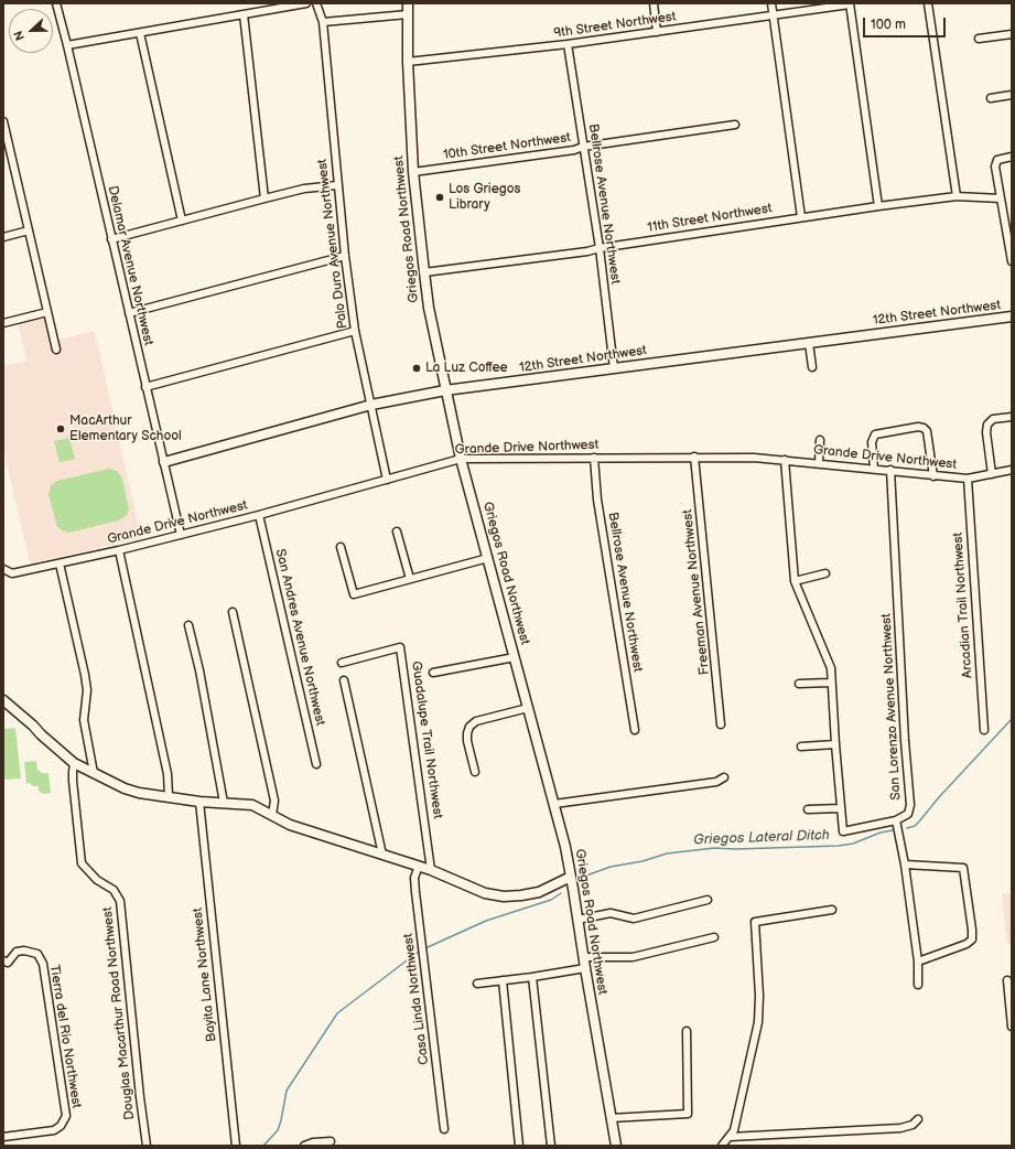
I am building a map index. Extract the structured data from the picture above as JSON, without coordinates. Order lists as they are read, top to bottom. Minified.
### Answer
{"streets":{"street":["9th Street Northwest","10th Street Northwest","Bellrose Avenue Northwest","11th Street Northwest","Griegos Road Northwest","Palo Duro Avenue Northwest","Delamar Avenue Northwest","12th Street Northwest","Grande Drive Northwest","Freeman Avenue Northwest","Arcadian Trail Northwest","San Andres Avenue Northwest","San Lorenzo Avenue Northwest","Guadalupe Trail Northwest","Bayita Lane Northwest","Casa Linda Northwest","Douglas Macarthur Road Northwest","Tierra del Rio Northwest"]},"crossings":[["9th Street Northwest","Bellrose Avenue Northwest"],["9th Street Northwest","Griegos Road Northwest"],["10th Street Northwest","Bellrose Avenue Northwest"],["10th Street Northwest","Griegos Road Northwest"],["Bellrose Avenue Northwest","11th Street Northwest"],["Bellrose Avenue Northwest","12th Street Northwest"],["Bellrose Avenue Northwest","Grande Drive Northwest"],["11th Street Northwest","Griegos Road Northwest"],["Griegos Road Northwest","12th Street Northwest"],["Griegos Road Northwest","Grande Drive Northwest"],["Palo Duro Avenue Northwest","12th Street Northwest"],["Palo Duro Avenue Northwest","Grande Drive Northwest"],["Delamar Avenue Northwest","12th Street Northwest"],["Delamar Avenue Northwest","Grande Drive Northwest"],["Grande Drive Northwest","Freeman Avenue Northwest"],["Grande Drive Northwest","Arcadian Trail Northwest"],["Grande Drive Northwest","San Andres Avenue Northwest"],["Grande Drive Northwest","San Lorenzo Avenue Northwest"]],"water":["Griegos Lateral Ditch"],"places":["Los Griegos Library","La Luz Coffee","MacArthur Elementary School"],"scale_bar":"100 m","north":"left"}
